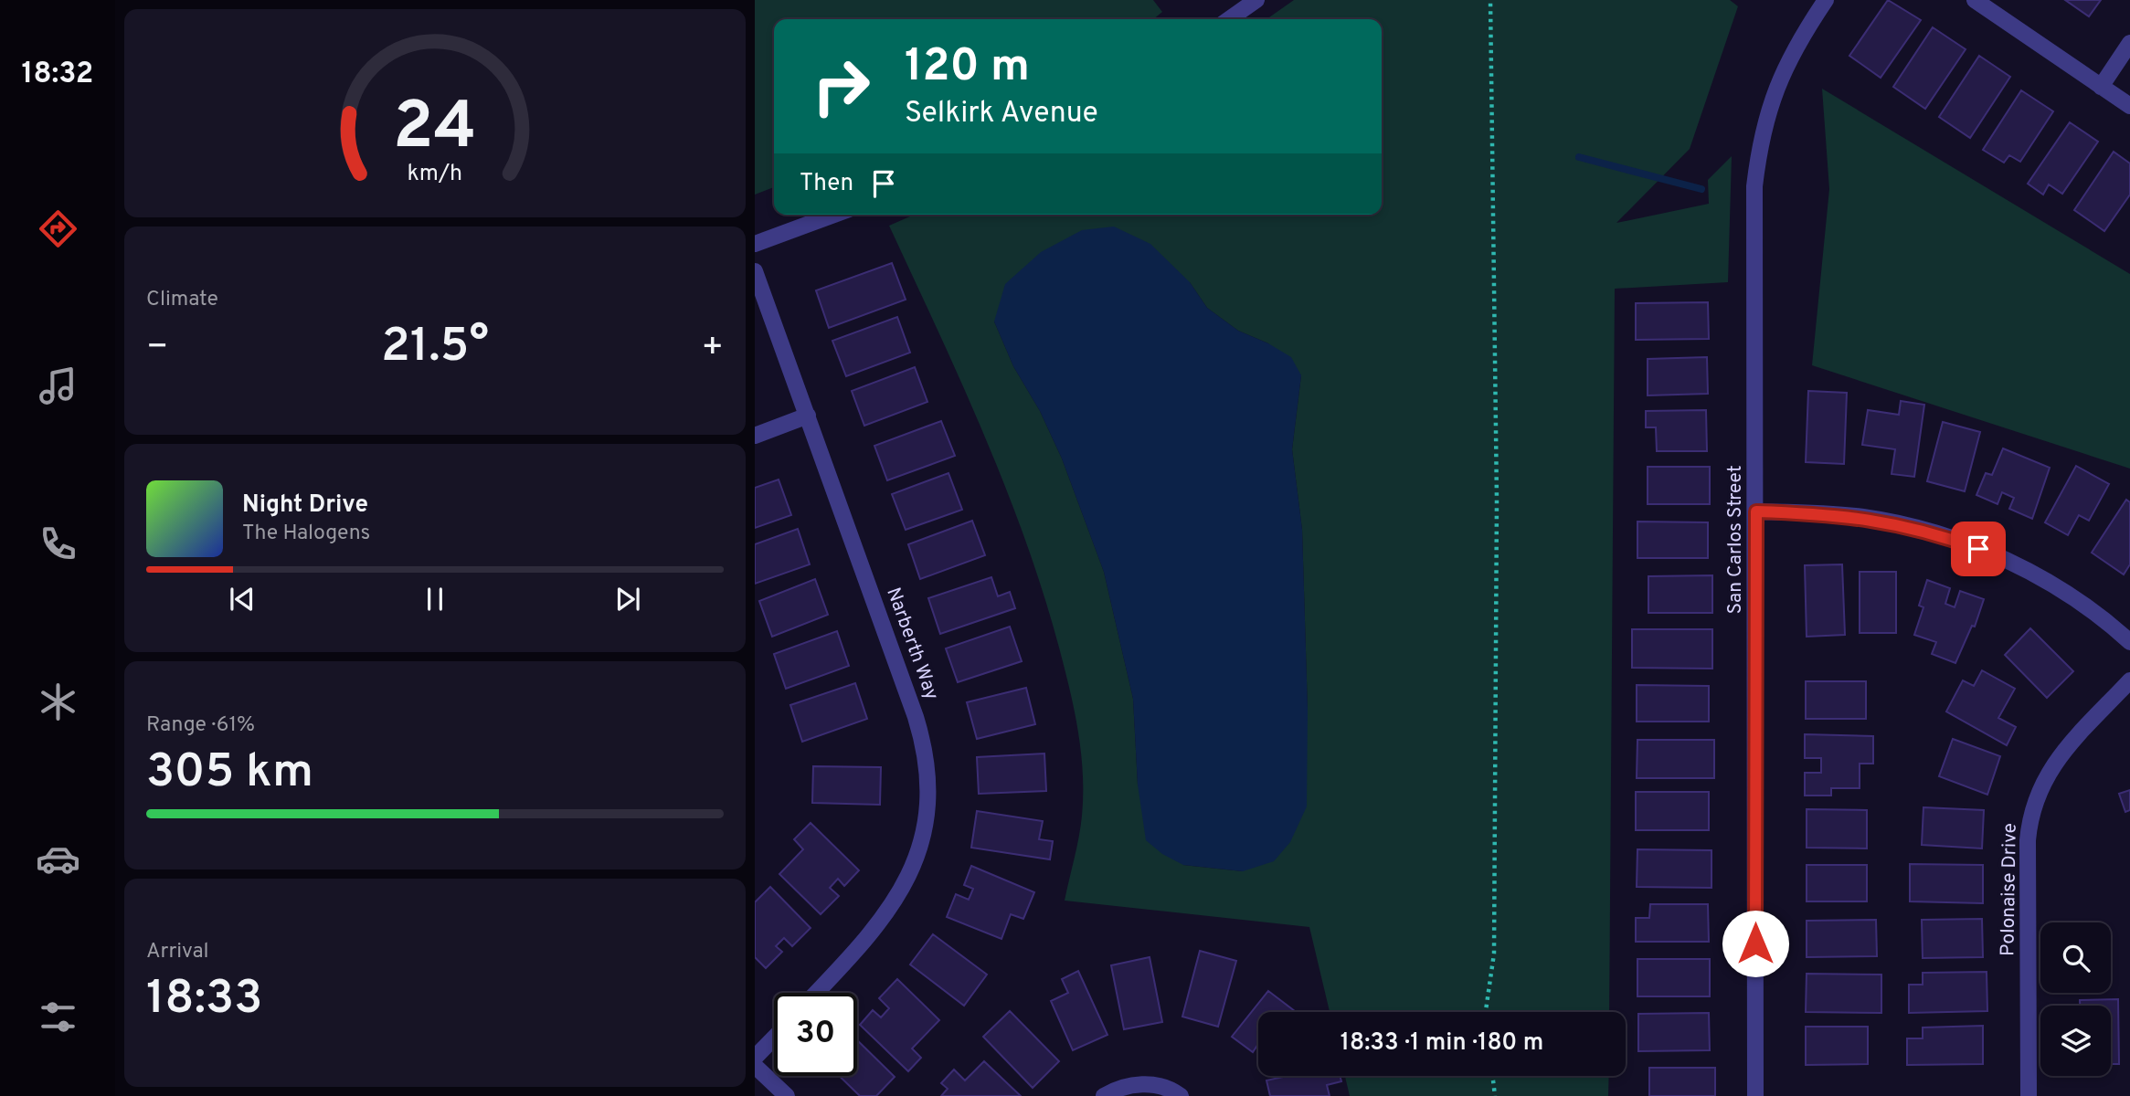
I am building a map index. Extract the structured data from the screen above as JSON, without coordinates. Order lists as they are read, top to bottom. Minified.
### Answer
{"streets":{"street":["San Carlos Street","Narberth Way","Polonaise Drive"]},"page":{"tabs":"18:32","turn":["120 m","Selkirk Avenue"],"then":"Then","tile":["Climate",["Range · 61%","305 km"],["Arrival","18:33"]],"heat":["−","21.5°","+"],"song":["Night Drive","The Halogens"],"limit":"30","trip":"18:33 · 1 min · 180 m","gauge":["24","km/h"]}}
